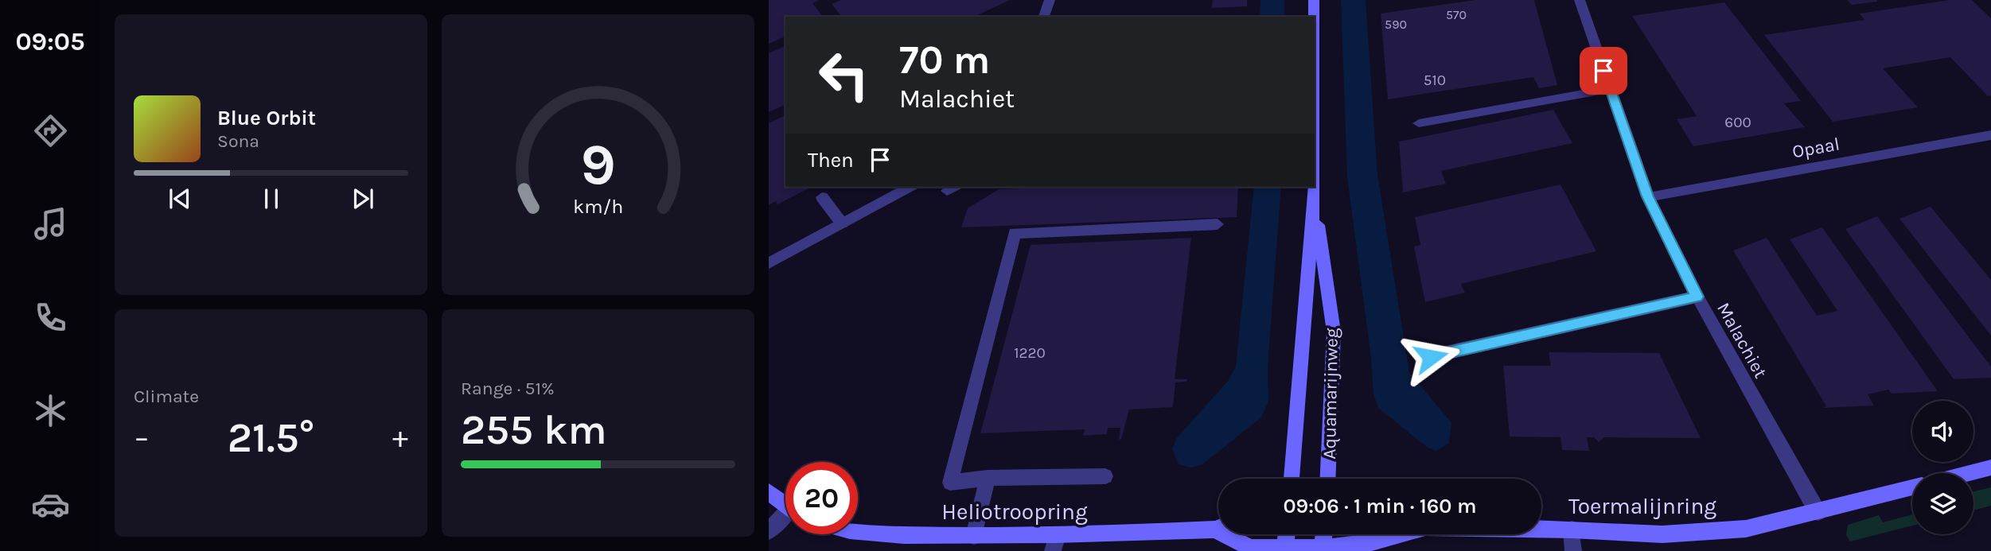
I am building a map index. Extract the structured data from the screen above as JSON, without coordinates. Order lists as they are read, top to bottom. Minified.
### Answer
{"streets":{"street":["Opaal","Malachiet","Aquamarijnweg","Toermalijnring","Heliotroopring"]},"crossings":[["Opaal","Malachiet"],["Malachiet","Toermalijnring"],["Toermalijnring","Heliotroopring"]],"house_numbers":["570","590","510","600","1220"],"page":{"tabs":"09:05","turn":["70 m","Malachiet"],"song":["Blue Orbit","Sona"],"then":"Then","tile":["Climate",["Range · 51%","255 km"]],"heat":["−","21.5°","+"],"limit":"20","trip":"09:06 · 1 min · 160 m","gauge":["9","km/h"]}}
